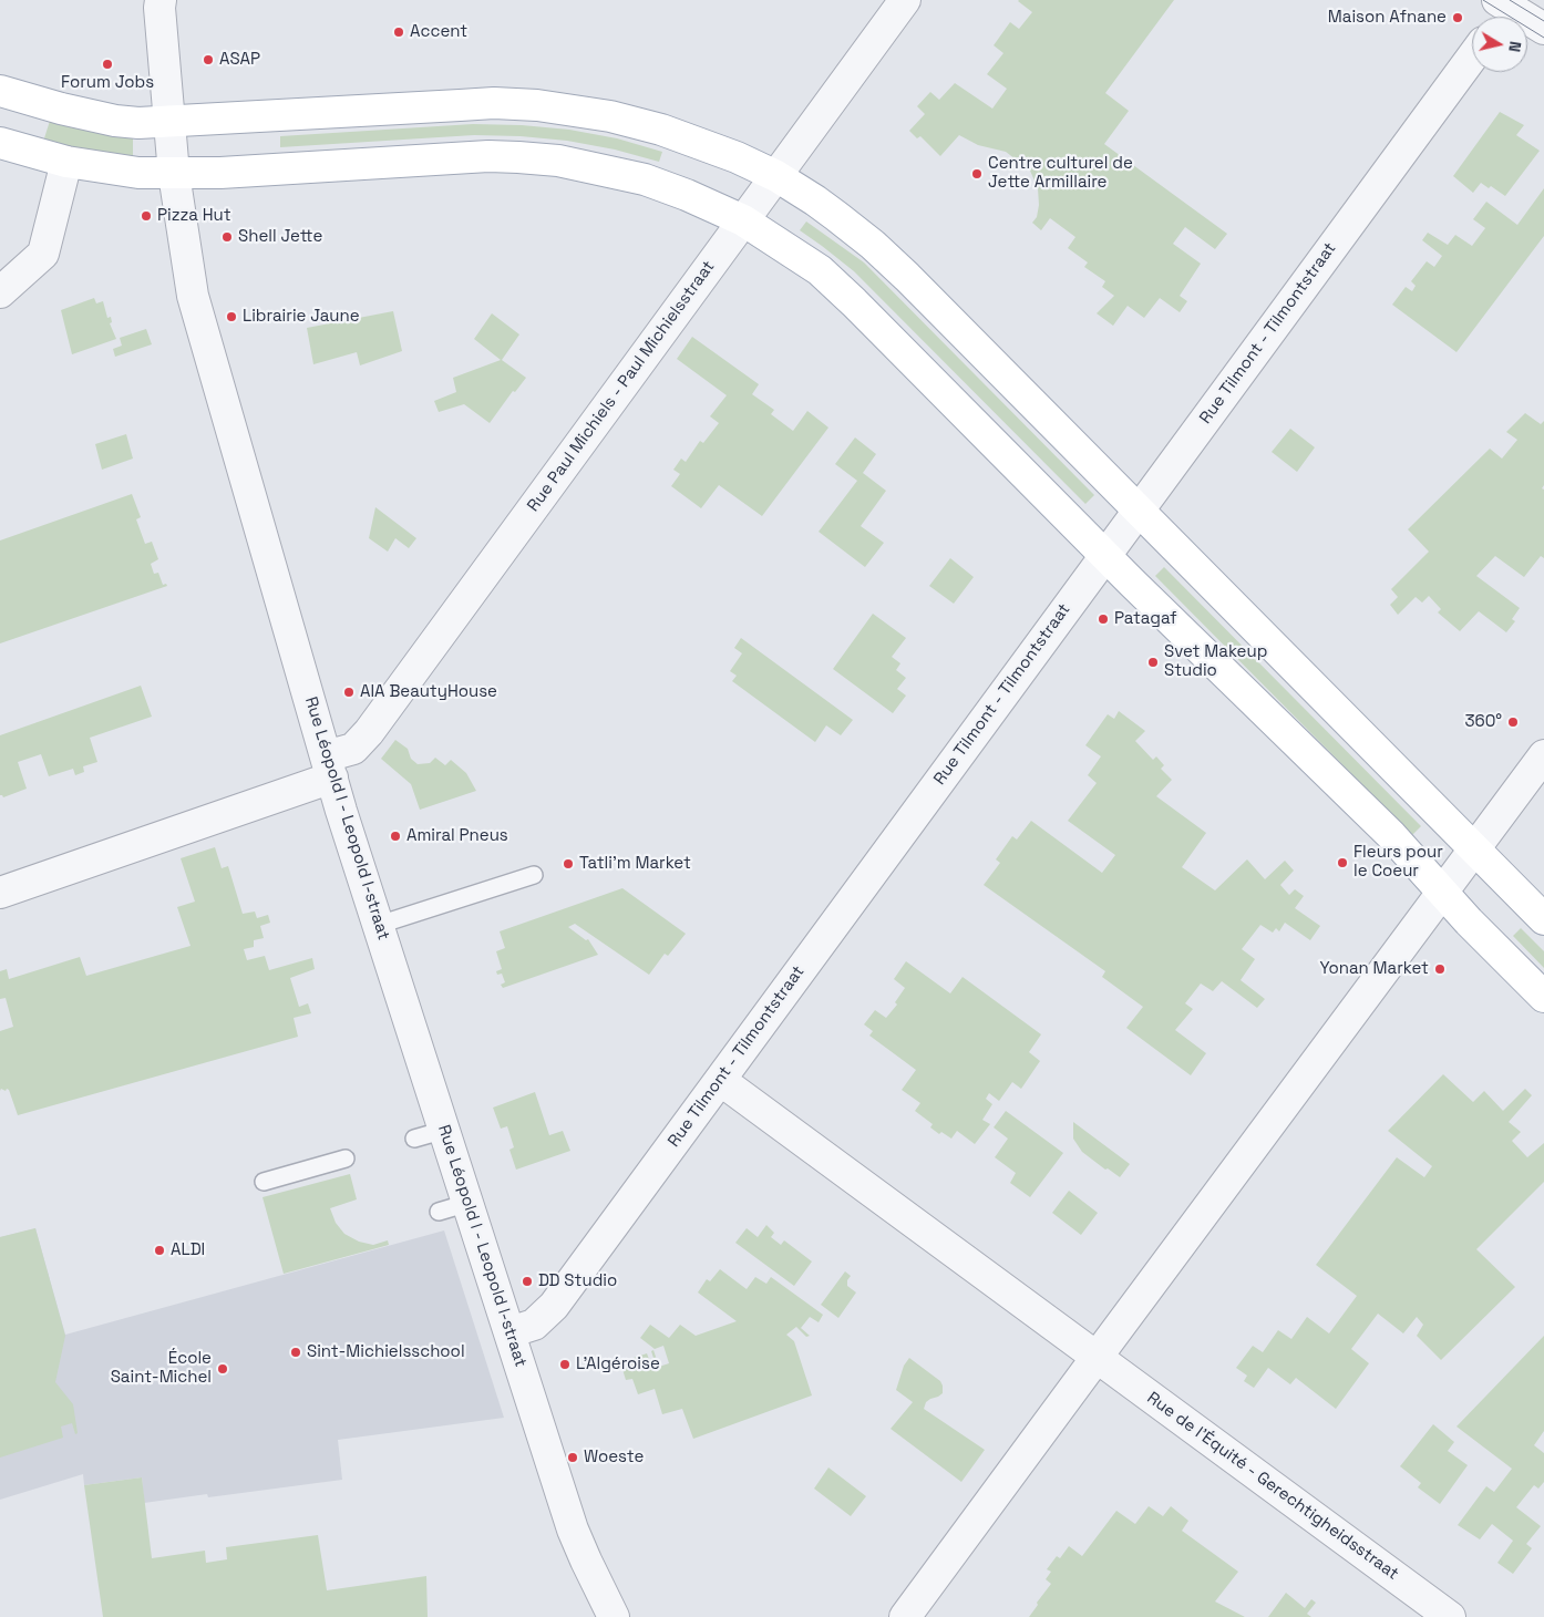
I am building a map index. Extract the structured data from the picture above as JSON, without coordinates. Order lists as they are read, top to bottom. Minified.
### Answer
{"streets":{"street":["Rue Tilmont - Tilmontstraat","Rue Paul Michiels - Paul Michielsstraat","Rue Léopold I - Leopold I-straat","Rue de l'Équité - Gerechtigheidsstraat"]},"crossings":[["Rue Tilmont - Tilmontstraat","Rue Léopold I - Leopold I-straat"],["Rue Tilmont - Tilmontstraat","Rue de l'Équité - Gerechtigheidsstraat"],["Rue Paul Michiels - Paul Michielsstraat","Rue Léopold I - Leopold I-straat"]],"places":["Maison Afnane","Accent","ASAP","Forum Jobs","Centre culturel de Jette Armillaire","Pizza Hut","Shell Jette","Librairie Jaune","Patagaf","Svet Makeup Studio","AIA BeautyHouse","360°","Amiral Pneus","Fleurs pour le Coeur","Tatli'm Market","Yonan Market","ALDI","DD Studio","Sint-Michielsschool","L'Algéroise","École Saint-Michel","Woeste"],"north":"right"}
